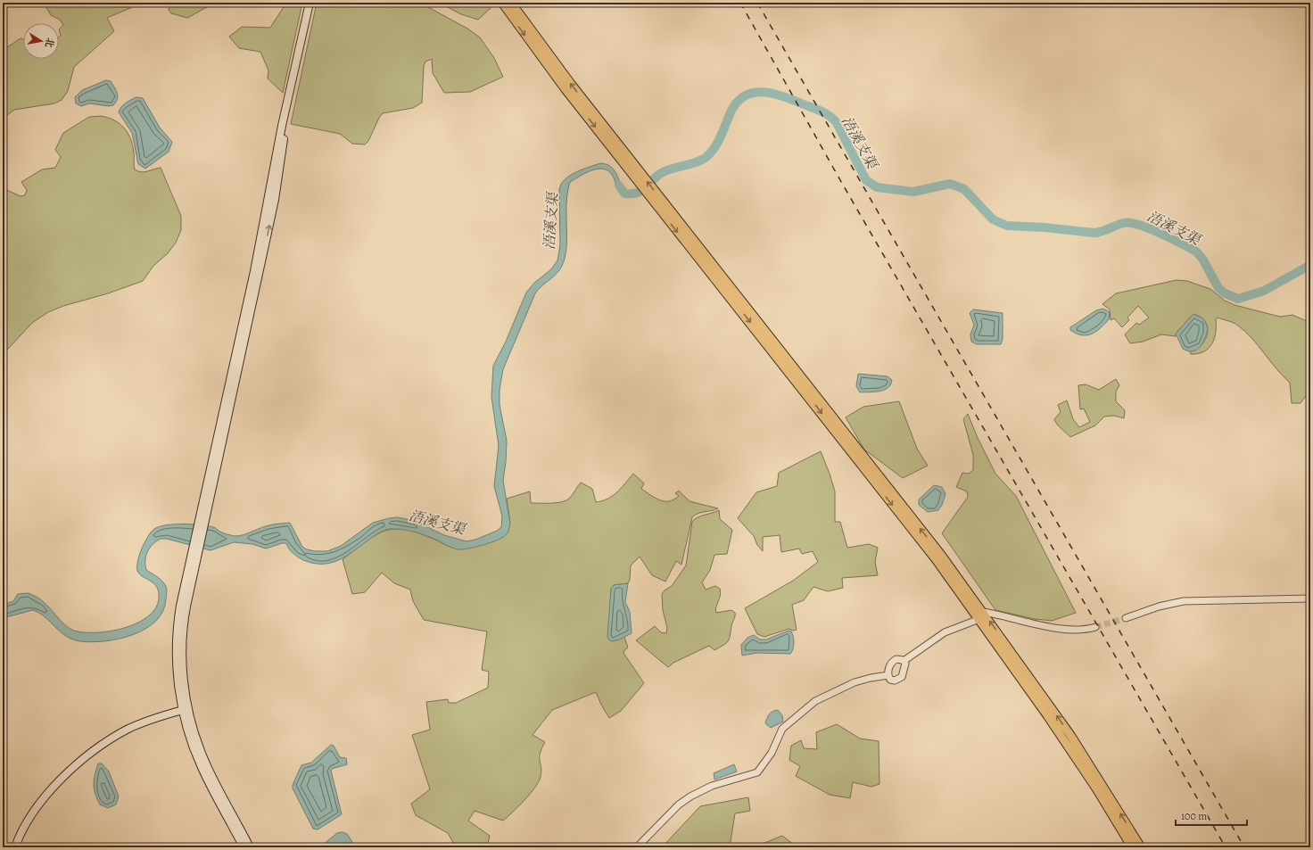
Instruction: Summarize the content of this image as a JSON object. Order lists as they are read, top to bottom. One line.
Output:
{"water":["浯溪支渠"],"scale_bar":"100 m","north":"right"}
